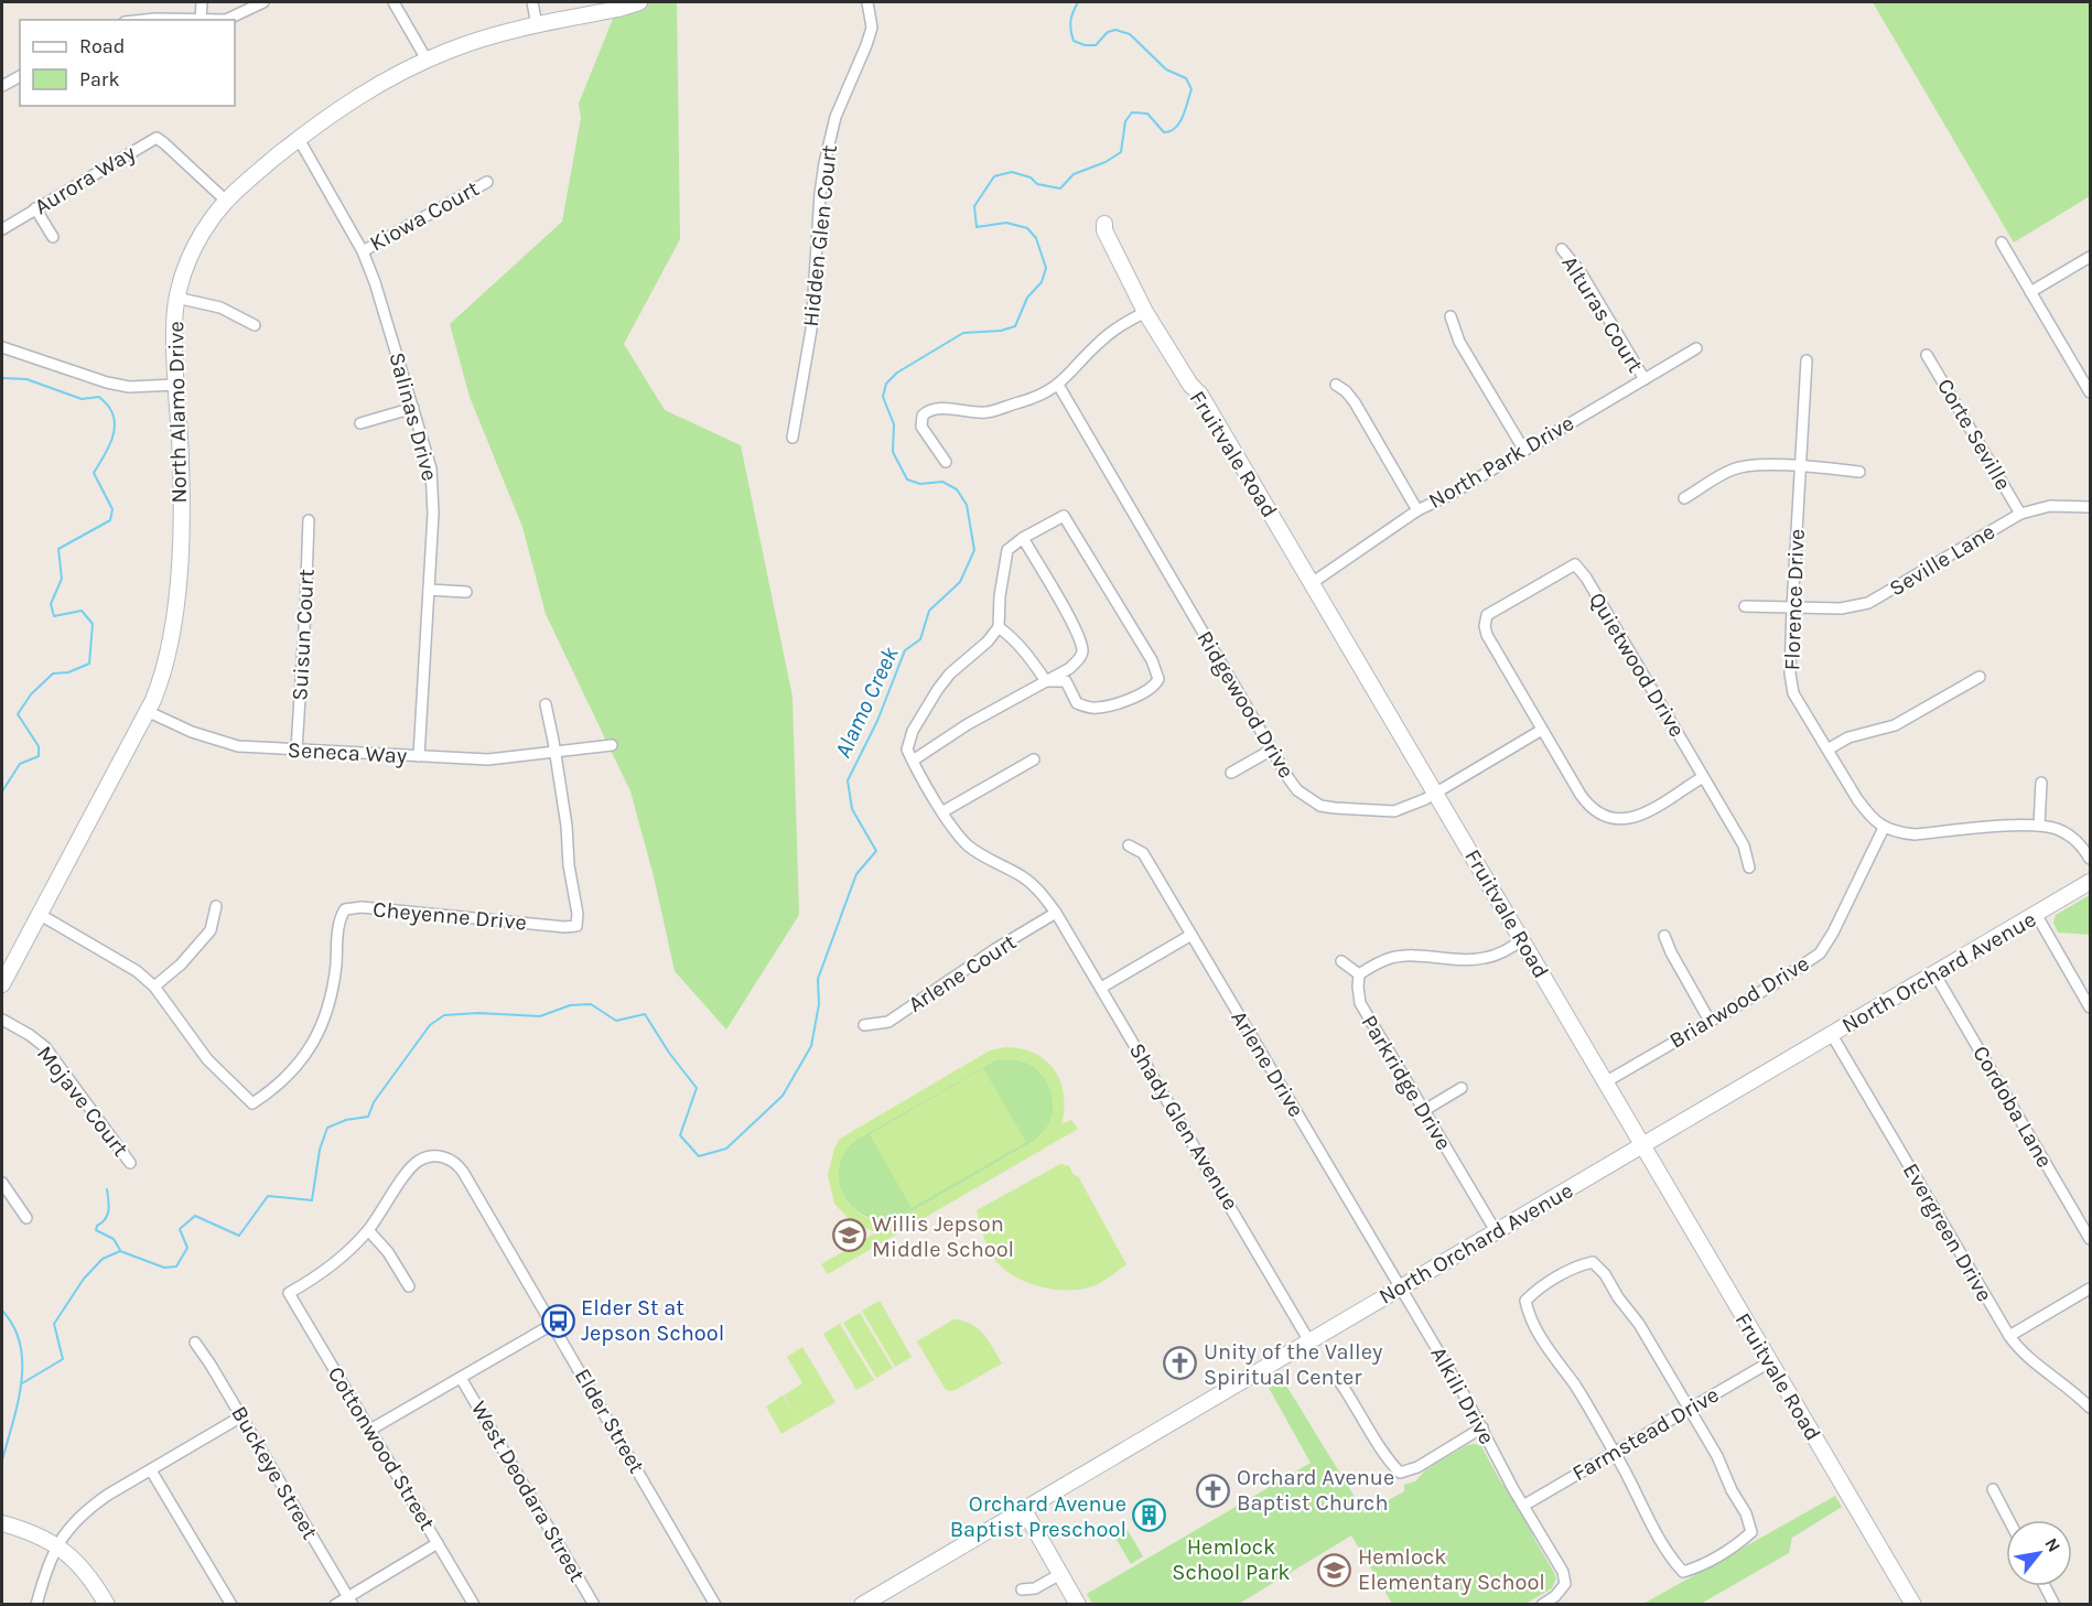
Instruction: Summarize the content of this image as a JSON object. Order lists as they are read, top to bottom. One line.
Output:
{"streets":{"street":["Aurora Way","Kiowa Court","Hidden Glen Court","Alturas Court","North Alamo Drive","Salinas Drive","Corte Seville","Fruitvale Road","North Park Drive","Seville Lane","Florence Drive","Suisun Court","Quietwood Drive","Ridgewood Drive","Seneca Way","Cheyenne Drive","North Orchard Avenue","Arlene Court","Briarwood Drive","Arlene Drive","Parkridge Drive","Mojave Court","Cordoba Lane","Shady Glen Avenue","Evergreen Drive","Alkili Drive","Elder Street","Farmstead Drive","Cottonwood Street","Buckeye Street","West Deodara Street"]},"crossings":[["Aurora Way","North Alamo Drive"],["Kiowa Court","Salinas Drive"],["Alturas Court","North Park Drive"],["North Alamo Drive","Salinas Drive"],["North Alamo Drive","Seneca Way"],["North Alamo Drive","Cheyenne Drive"],["Salinas Drive","Seneca Way"],["Corte Seville","Seville Lane"],["Fruitvale Road","North Park Drive"],["Fruitvale Road","Ridgewood Drive"],["Fruitvale Road","North Orchard Avenue"],["Fruitvale Road","Briarwood Drive"],["Fruitvale Road","Farmstead Drive"],["Seville Lane","Florence Drive"],["Florence Drive","Briarwood Drive"],["Suisun Court","Seneca Way"],["Quietwood Drive","Ridgewood Drive"],["Seneca Way","Cheyenne Drive"],["North Orchard Avenue","Arlene Drive"],["North Orchard Avenue","Parkridge Drive"],["North Orchard Avenue","Cordoba Lane"],["North Orchard Avenue","Shady Glen Avenue"],["North Orchard Avenue","Evergreen Drive"],["North Orchard Avenue","Alkili Drive"],["Arlene Court","Shady Glen Avenue"],["Arlene Drive","Alkili Drive"],["Alkili Drive","Farmstead Drive"],["Elder Street","Cottonwood Street"]],"water":["Alamo Creek"],"parks":["Hemlock School Park"],"places":{"school or university":["Willis Jepson Middle School","Hemlock Elementary School"],"bus stop":["Elder St at Jepson School"],"church":["Unity of the Valley Spiritual Center","Orchard Avenue Baptist Church"],"building":["Orchard Avenue Baptist Preschool"]},"legend":["Road","Park"],"north":"top right"}
